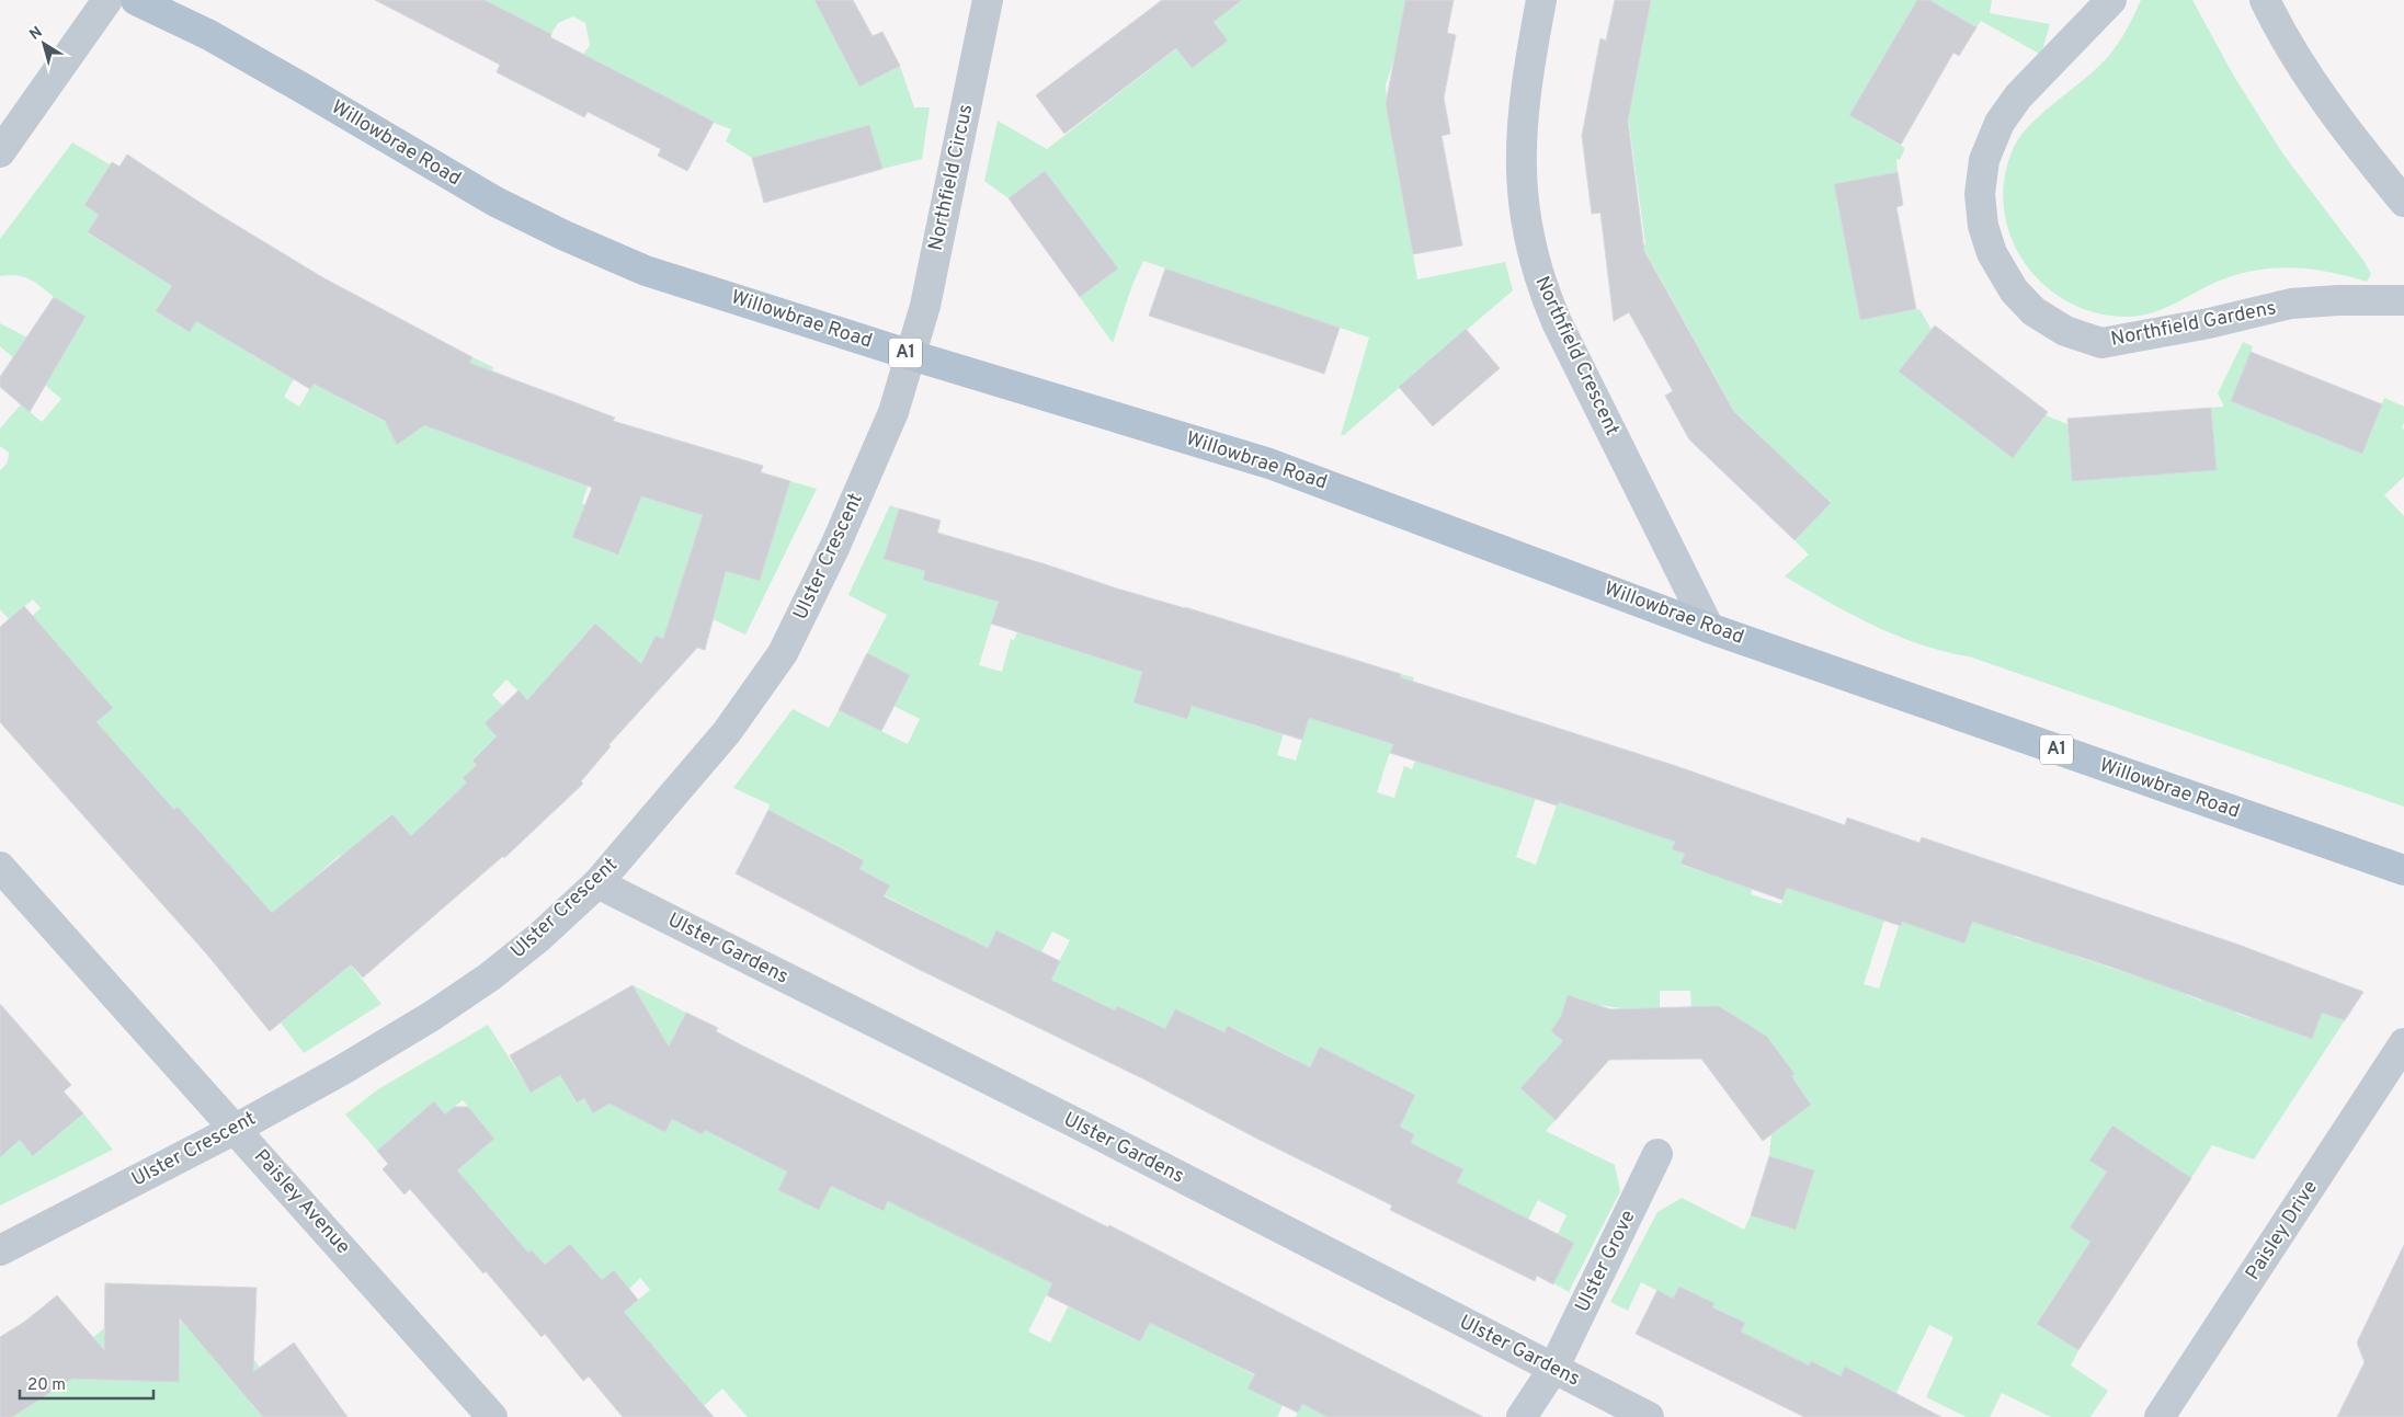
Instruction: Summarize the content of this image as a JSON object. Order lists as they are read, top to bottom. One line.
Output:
{"streets":{"main road":["Willowbrae Road","A1"],"street":["Northfield Circus","Northfield Gardens","Northfield Crescent","Ulster Crescent","Ulster Gardens","Paisley Avenue","Paisley Drive","Ulster Grove"]},"crossings":[["Willowbrae Road","Northfield Circus"],["Willowbrae Road","Northfield Crescent"],["Willowbrae Road","Ulster Crescent"],["Northfield Circus","Ulster Crescent"],["Ulster Crescent","Ulster Gardens"],["Ulster Crescent","Paisley Avenue"],["Ulster Gardens","Ulster Grove"]],"scale_bar":"20 m","north":"top left"}
